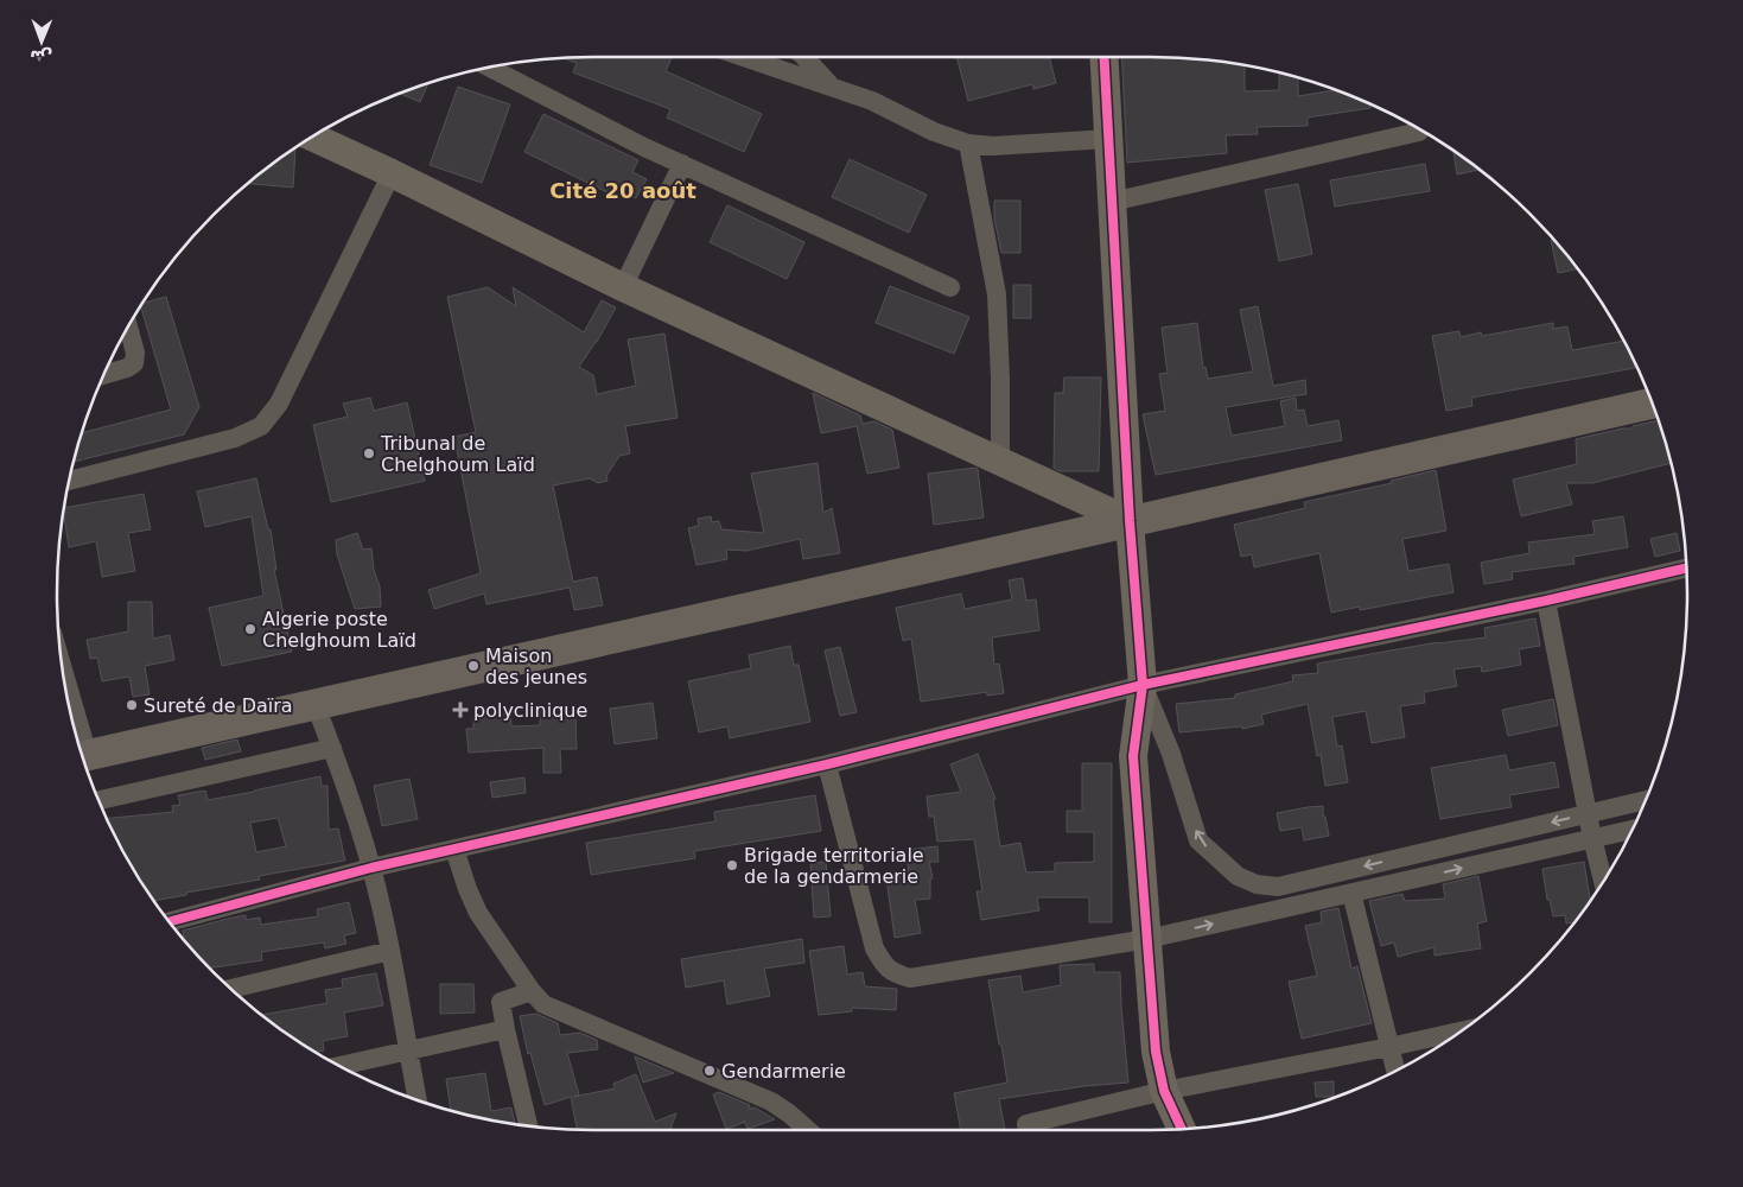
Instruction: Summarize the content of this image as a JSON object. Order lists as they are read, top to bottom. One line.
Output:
{"districts":["Cité 20 août"],"places":{"other":["Tribunal de Chelghoum Laïd","Algerie poste Chelghoum Laïd","Maison des jeunes","Sureté de Daïra","Brigade territoriale de la gendarmerie","Gendarmerie"],"health":["polyclinique"]},"north":"bottom"}
